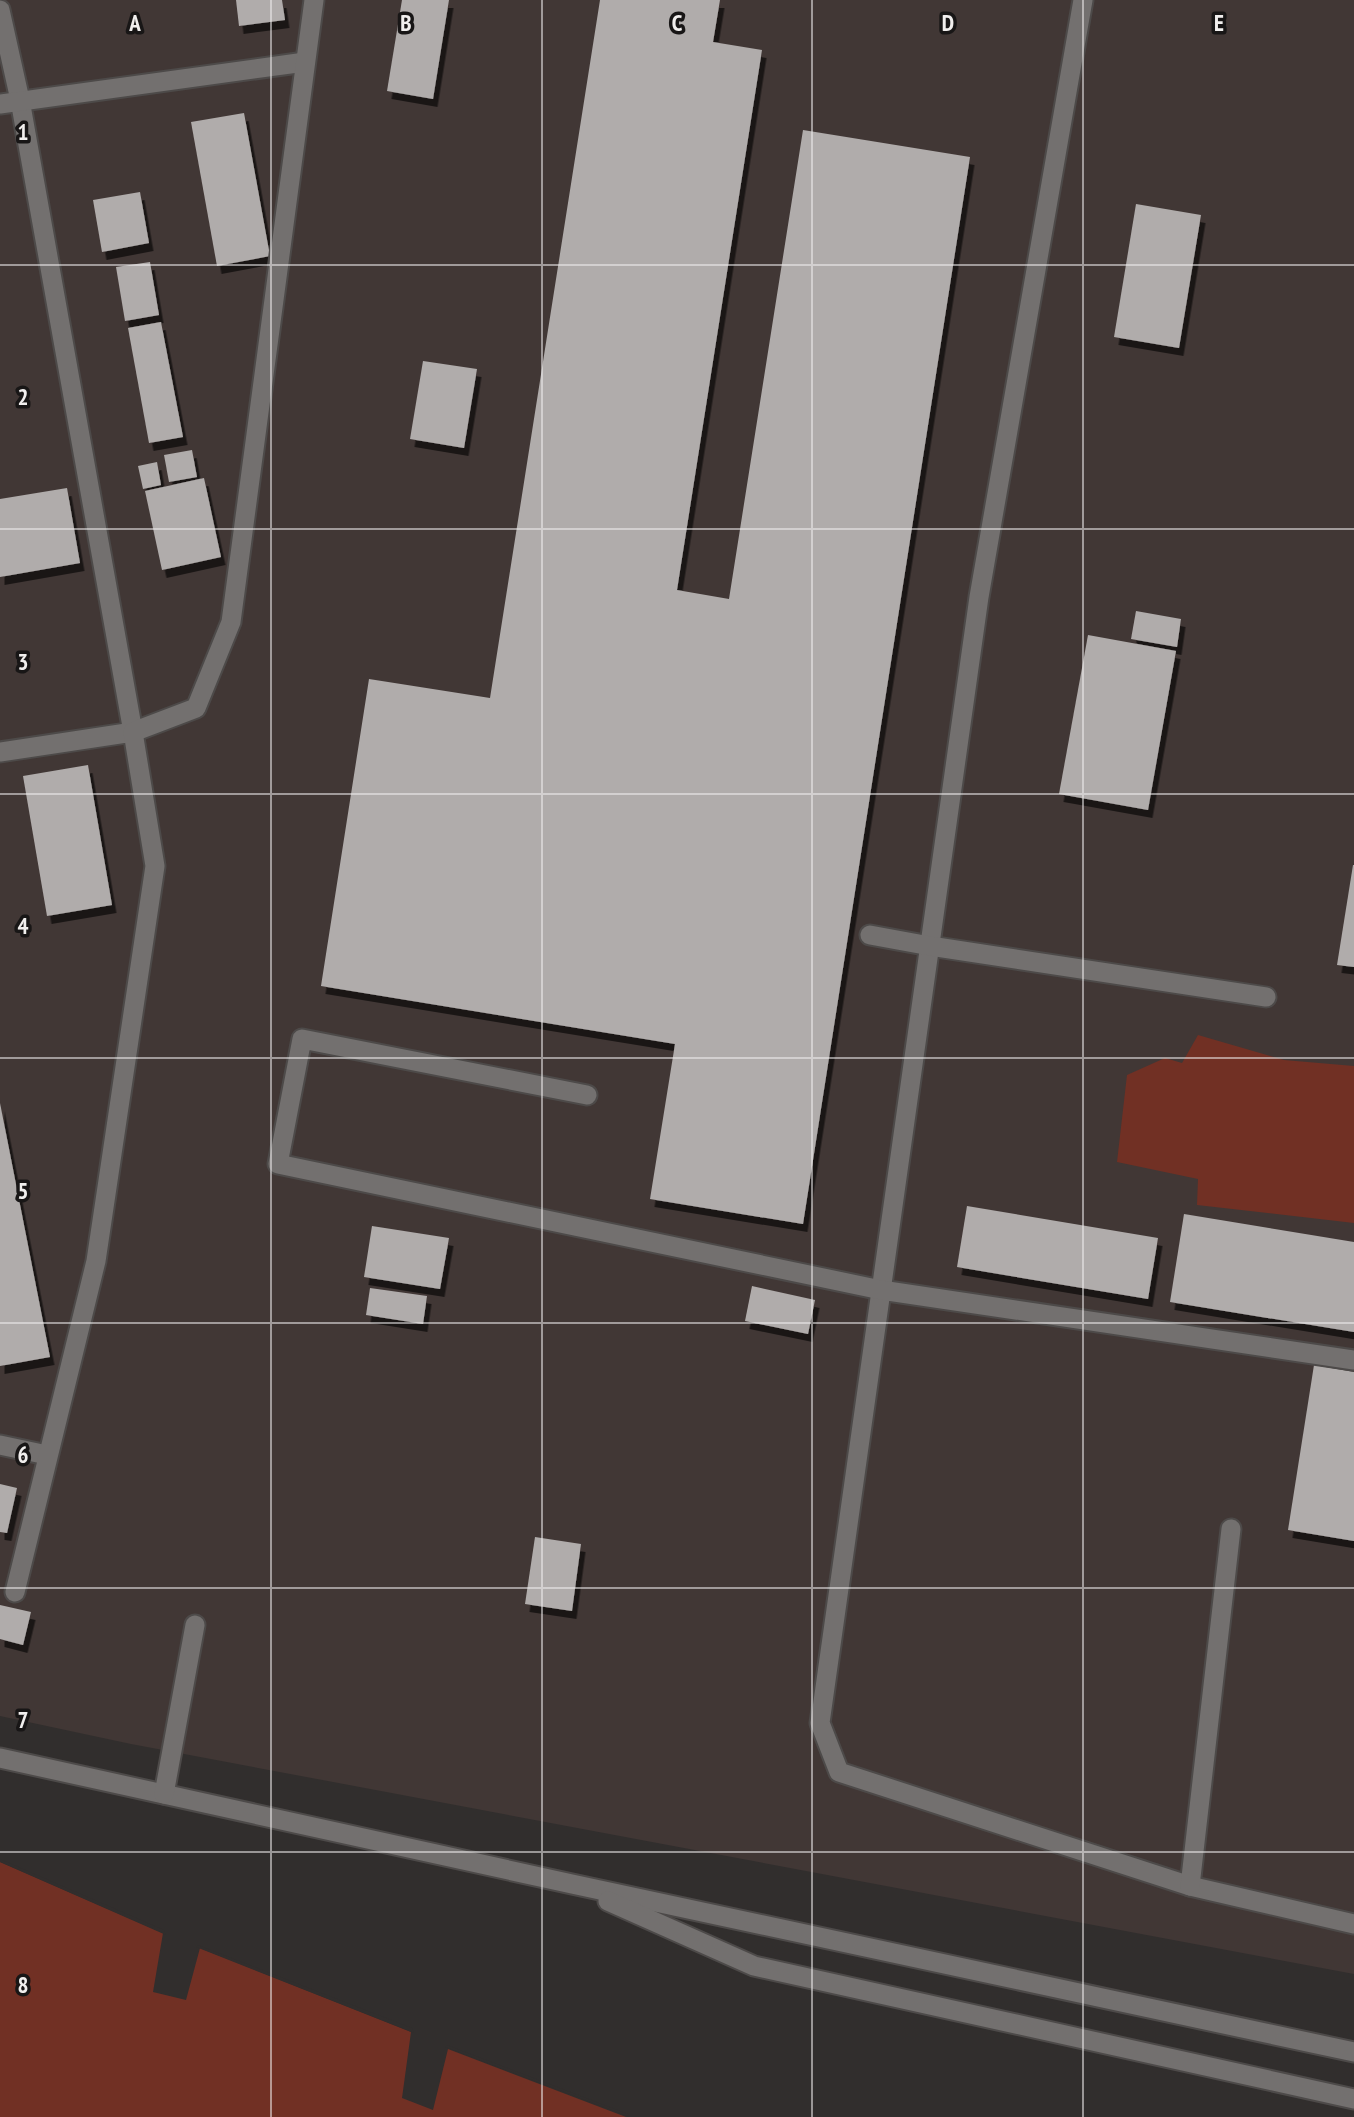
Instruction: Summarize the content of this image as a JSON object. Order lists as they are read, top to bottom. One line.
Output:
{"grid":{"columns":["A","B","C","D","E"],"rows":["1","2","3","4","5","6","7","8"]}}
